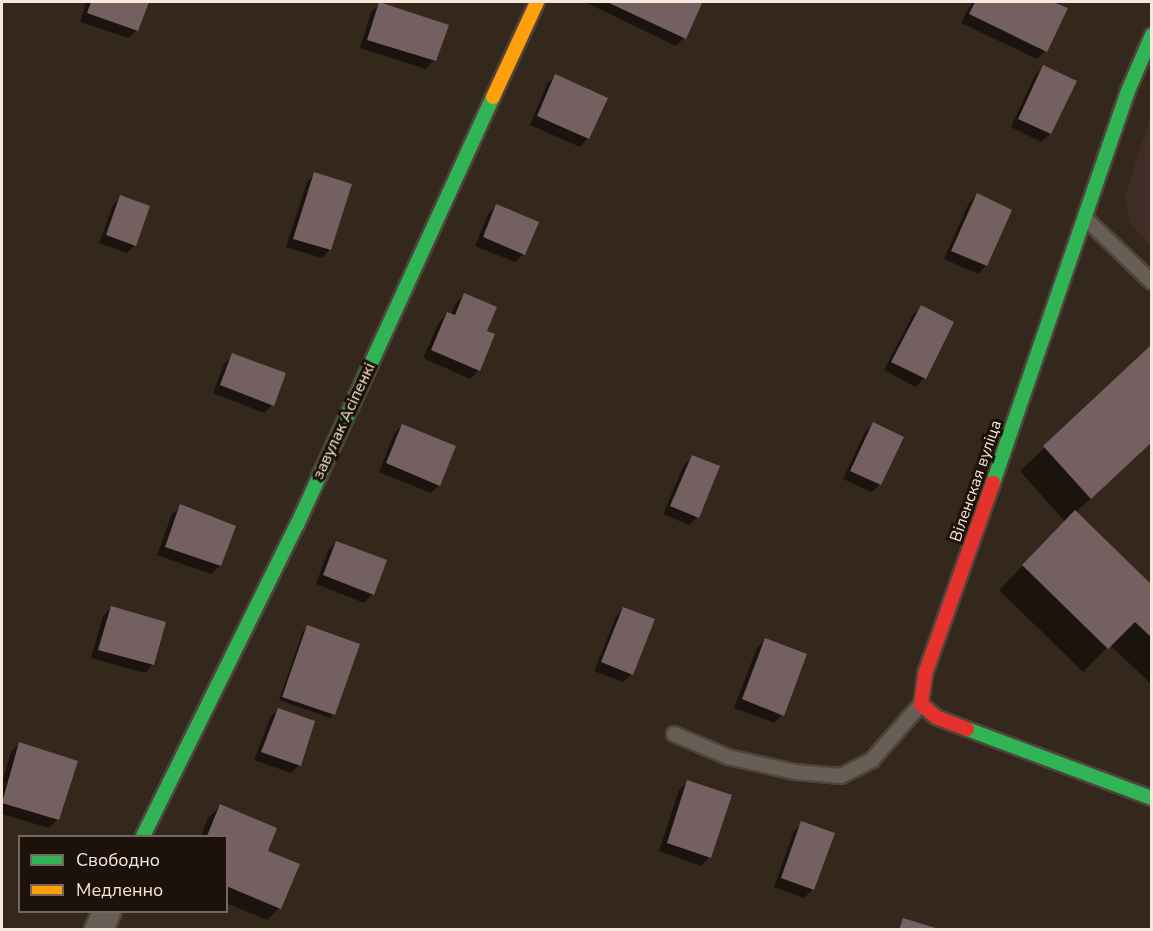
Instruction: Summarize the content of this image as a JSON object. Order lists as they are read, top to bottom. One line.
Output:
{"streets":{"street":["завулак Асіпенкі","Віленская вуліца"]},"legend":["Свободно","Медленно"]}
